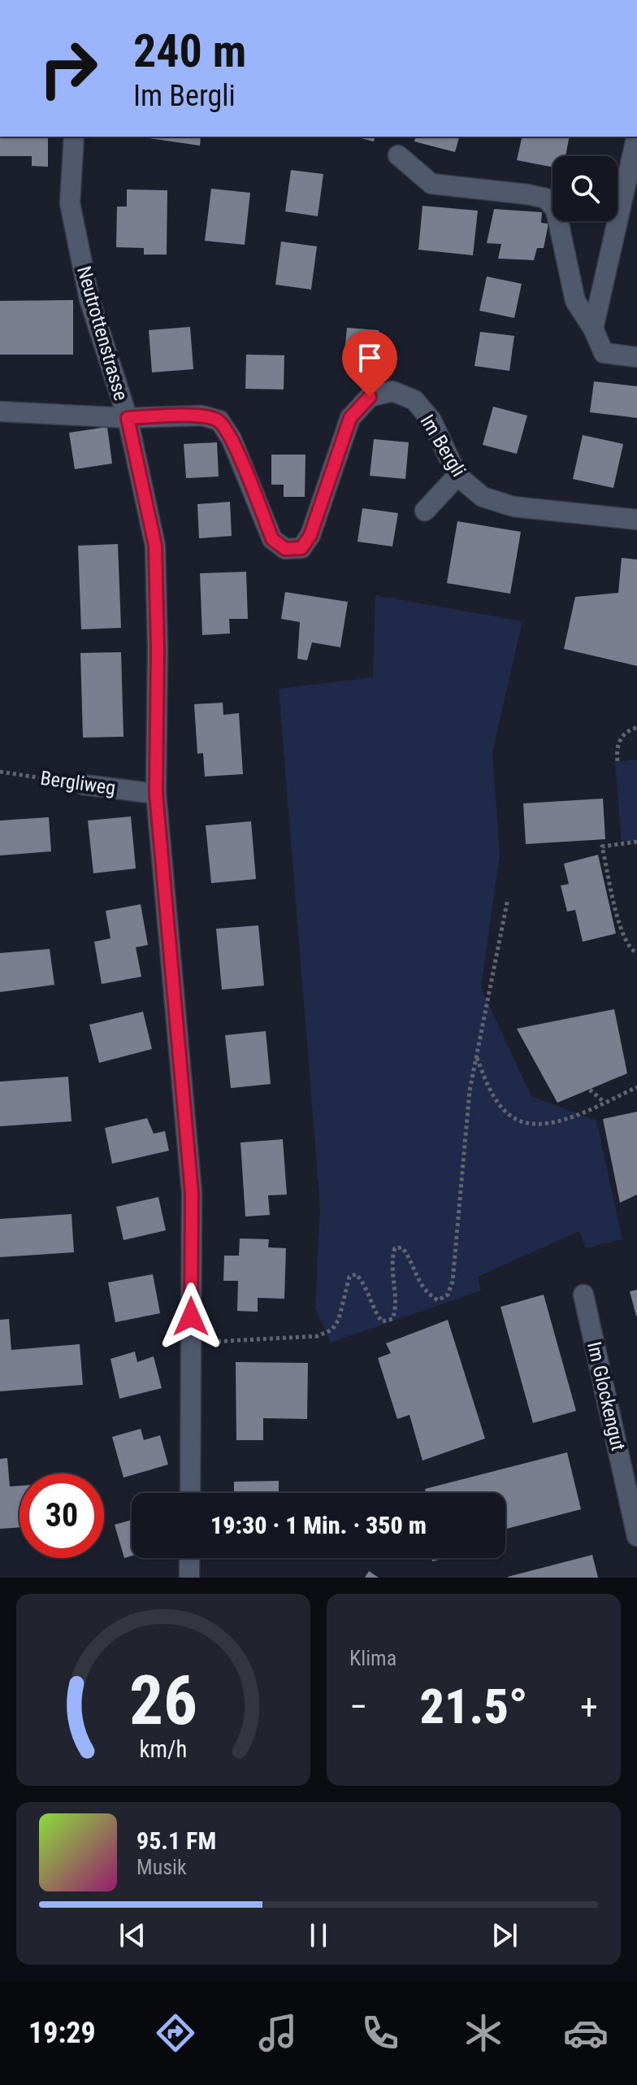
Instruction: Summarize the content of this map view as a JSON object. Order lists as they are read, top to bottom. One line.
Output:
{"streets":{"street":["Neutrottenstrasse","Im Bergli","Bergliweg","Im Glockengut"]},"crossings":[["Neutrottenstrasse","Im Bergli"],["Neutrottenstrasse","Bergliweg"]],"page":{"turn":["240 m","Im Bergli"],"limit":"30","trip":"19:30 · 1 Min. · 350 m","tile":"Klima","heat":["−","21.5°","+"],"song":["95.1 FM","Musik"],"tabs":"19:29","gauge":["26","km/h"]}}
